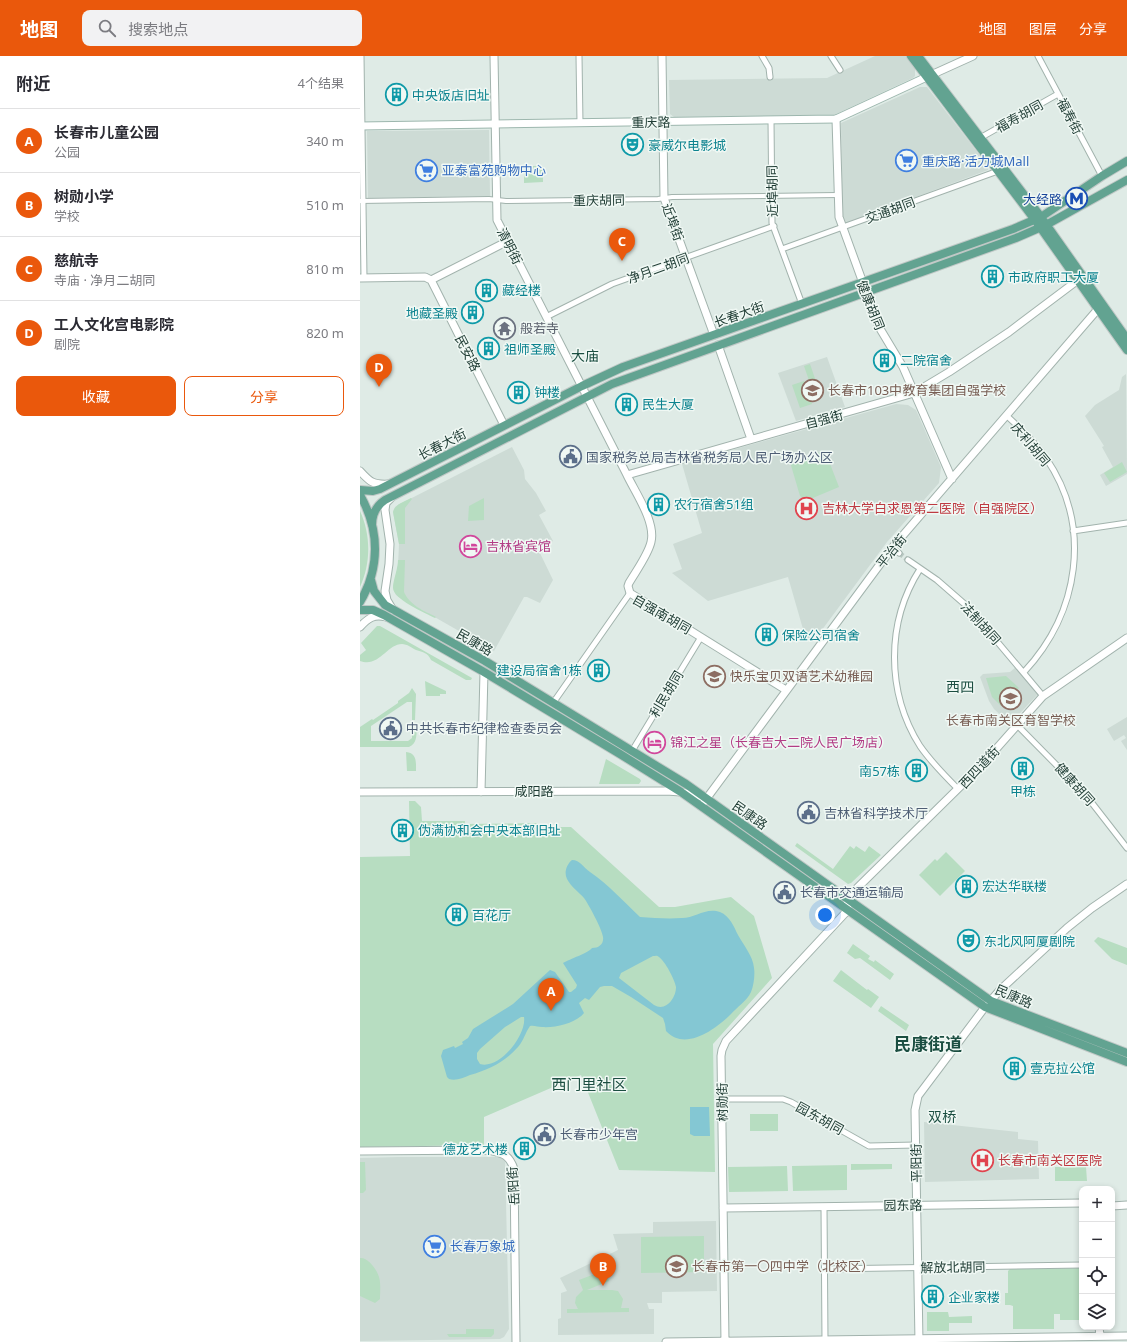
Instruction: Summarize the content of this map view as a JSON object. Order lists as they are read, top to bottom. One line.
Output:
{"streets":{"main road":["长春大街","民康路"],"street":["福寿胡同","福寿街","重庆路","近埠胡同","重庆胡同","交通胡同","近埠街","清明街","净月二胡同","健康胡同","民安路","自强街","庆利胡同","平治街","自强南胡同","法制胡同","利民胡同","西四道街","咸阳路","树勋街","园东胡同","平阳街","岳阳街","园东路","解放北胡同"]},"crossings":[["福寿胡同","福寿街"],["福寿街","长春大街"],["重庆路","近埠胡同"],["重庆路","近埠街"],["重庆路","清明街"],["重庆路","健康胡同"],["近埠胡同","重庆胡同"],["近埠胡同","交通胡同"],["近埠胡同","净月二胡同"],["近埠胡同","长春大街"],["重庆胡同","近埠街"],["重庆胡同","清明街"],["重庆胡同","健康胡同"],["交通胡同","健康胡同"],["近埠街","净月二胡同"],["近埠街","长春大街"],["清明街","净月二胡同"],["清明街","长春大街"],["健康胡同","长春大街"],["健康胡同","自强街"],["健康胡同","平治街"],["健康胡同","西四道街"],["长春大街","民安路"],["庆利胡同","平治街"],["庆利胡同","法制胡同"],["平治街","自强南胡同"],["平治街","民康路"],["平治街","咸阳路"],["自强南胡同","民康路"],["自强南胡同","利民胡同"],["法制胡同","西四道街"],["民康路","利民胡同"],["民康路","西四道街"],["民康路","咸阳路"],["民康路","树勋街"],["民康路","平阳街"],["树勋街","园东胡同"],["树勋街","园东路"],["园东胡同","平阳街"],["平阳街","园东路"],["平阳街","解放北胡同"]],"districts":["大庙","西四","民康街道","西门里社区","双桥"],"places":{"building":["中央饭店旧址","市政府职工大厦","藏经楼","地藏圣殿","祖师圣殿","二院宿舍","钟楼","民生大厦","农行宿舍51组","保险公司宿舍","建设局宿舍1栋","甲栋","南57栋","伪满协和会中央本部旧址","宏达华联楼","百花厅","壹克拉公馆","德龙艺术楼","企业家楼"],"theatre":["豪威尔电影城","东北风阿厦剧院"],"supermarket":["重庆路·活力城Mall","亚泰富苑购物中心","长春万象城"],"metro station":["大经路"],"temple":["般若寺"],"school or university":["长春市103中教育集团自强学校","快乐宝贝双语艺术幼稚园","长春市南关区育智学校","长春市第一〇四中学（北校区）"],"public building":["国家税务总局吉林省税务局人民广场办公区","中共长春市纪律检查委员会","吉林省科学技术厅","长春市交通运输局","长春市少年宫"],"hospital":["吉林大学白求恩第二医院（自强院区）","长春市南关区医院"],"hotel":["吉林省宾馆","锦江之星（长春吉大二院人民广场店）"]},"page":{"header":"地图","search":"搜索地点","nav":["地图","图层","分享"],"heading":["附近","4个结果"],"list":[{"mark":"A","name":"长春市儿童公园","note":"公园","value":"340 m"},{"mark":"B","name":"树勋小学","note":"学校","value":"510 m"},{"mark":"C","name":"慈航寺","note":"寺庙 · 净月二胡同","value":"810 m"},{"mark":"D","name":"工人文化宫电影院","note":"剧院","value":"820 m"}],"pins":["C","D","A","B"],"buttons":["收藏","分享"],"map_buttons":["+","−"]}}
